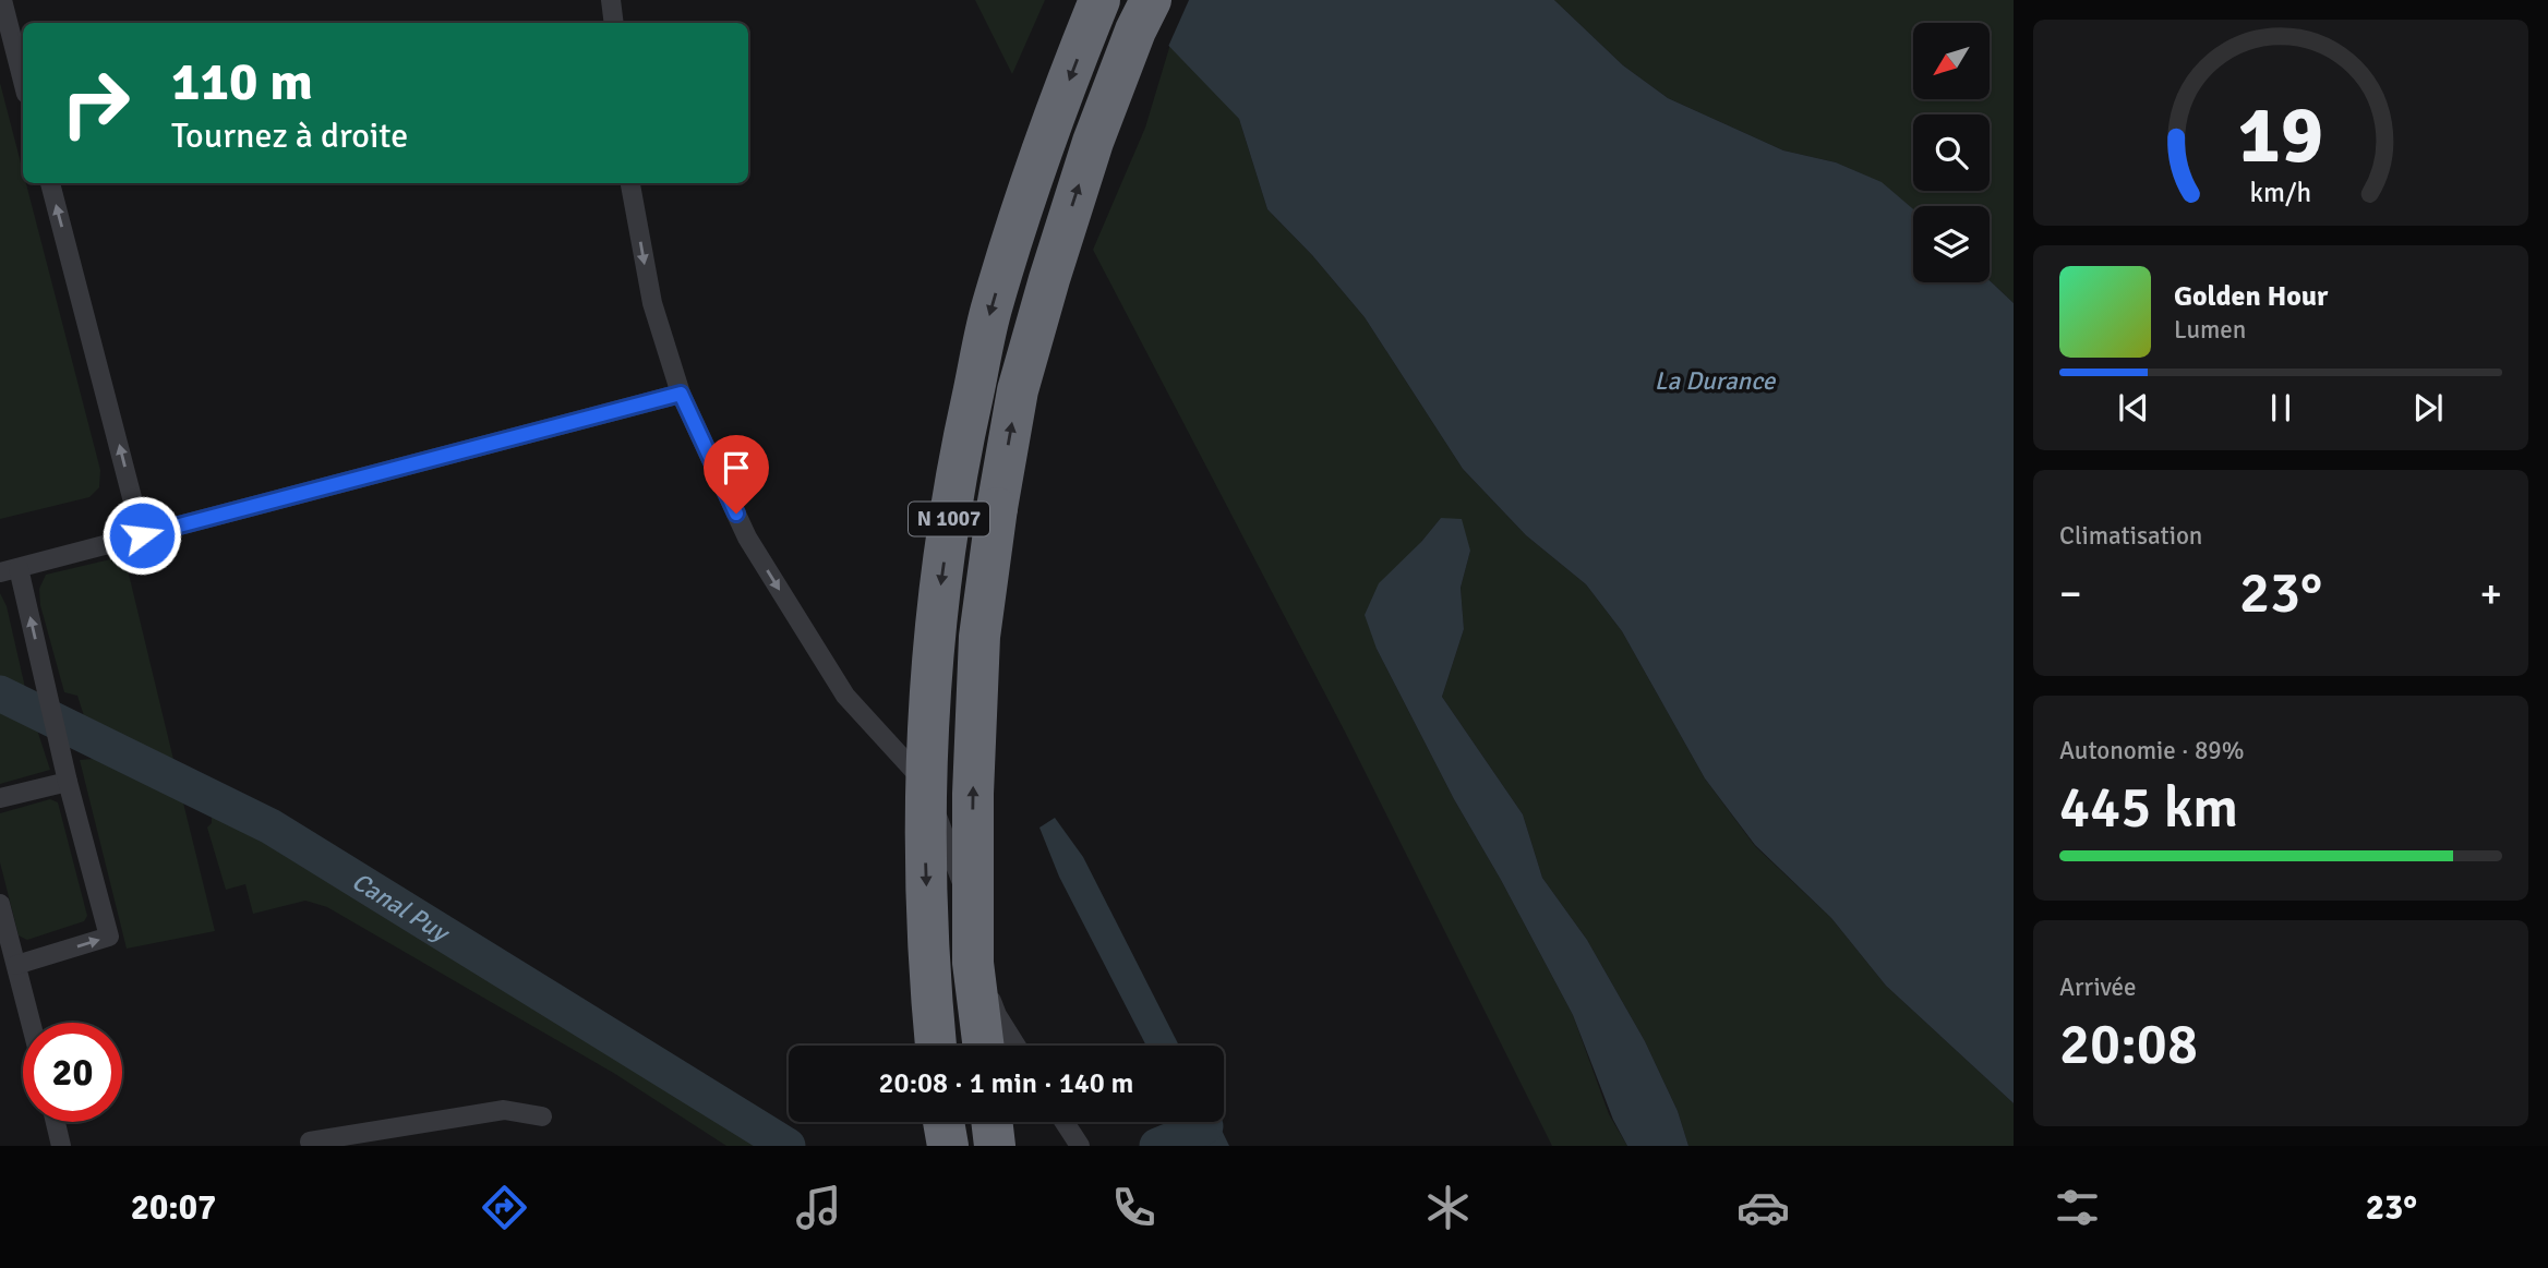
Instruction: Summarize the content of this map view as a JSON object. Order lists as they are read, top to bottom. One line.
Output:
{"streets":{"highway":["N 1007"]},"water":["La Durance","Canal Puy"],"north":"bottom left","page":{"turn":["110 m","Tournez à droite"],"song":["Golden Hour","Lumen"],"tile":["Climatisation",["Autonomie · 89%","445 km"],["Arrivée","20:08"]],"heat":["−","23°","+"],"limit":"20","trip":"20:08 · 1 min · 140 m","tabs":["20:07","23°"],"gauge":["19","km/h"]}}
